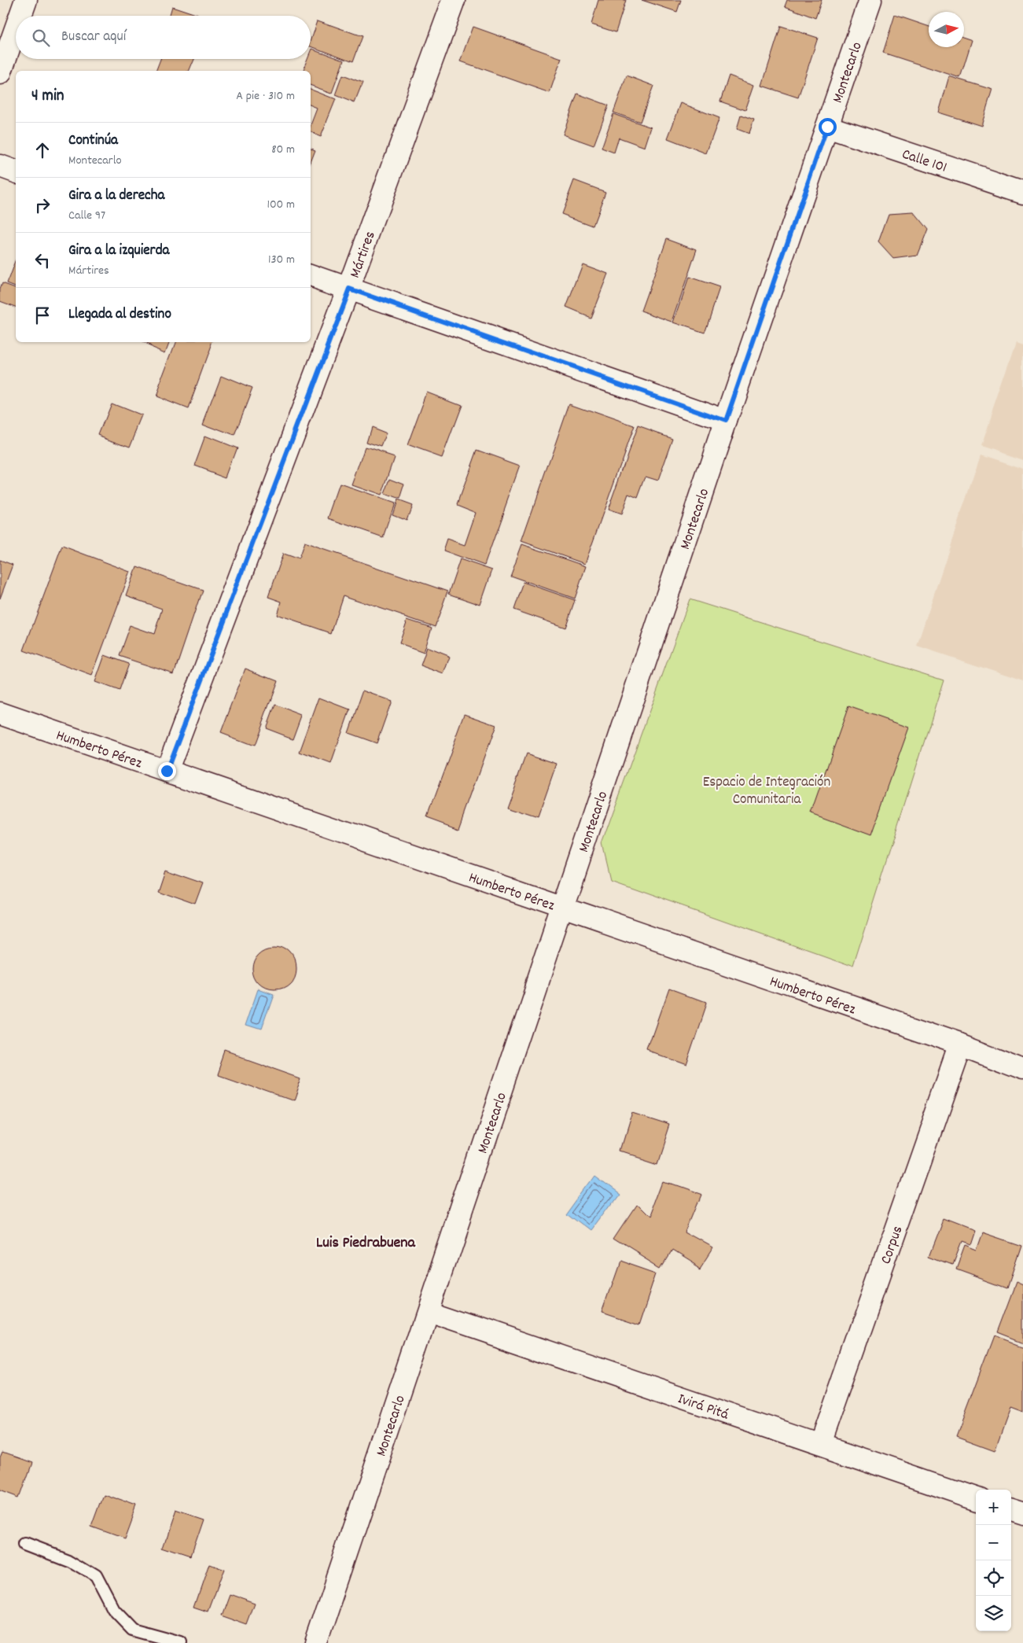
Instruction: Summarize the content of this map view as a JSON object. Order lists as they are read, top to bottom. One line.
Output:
{"streets":{"street":["Montecarlo","Calle 101","Mártires","Humberto Pérez","Corpus","Ivirá Pitá"]},"crossings":[["Montecarlo","Calle 101"],["Montecarlo","Humberto Pérez"],["Montecarlo","Ivirá Pitá"],["Mártires","Humberto Pérez"],["Humberto Pérez","Corpus"],["Corpus","Ivirá Pitá"]],"districts":["Luis Piedrabuena"],"parks":["Espacio de Integración Comunitaria"],"north":"right","page":{"search":"Buscar aquí","heading":["4 min","A pie · 310 m"],"list":[["Continúa","Montecarlo","80 m"],["Gira a la derecha","Calle 97","100 m"],["Gira a la izquierda","Mártires","130 m"],"Llegada al destino"],"map_buttons":["+","−"]}}
